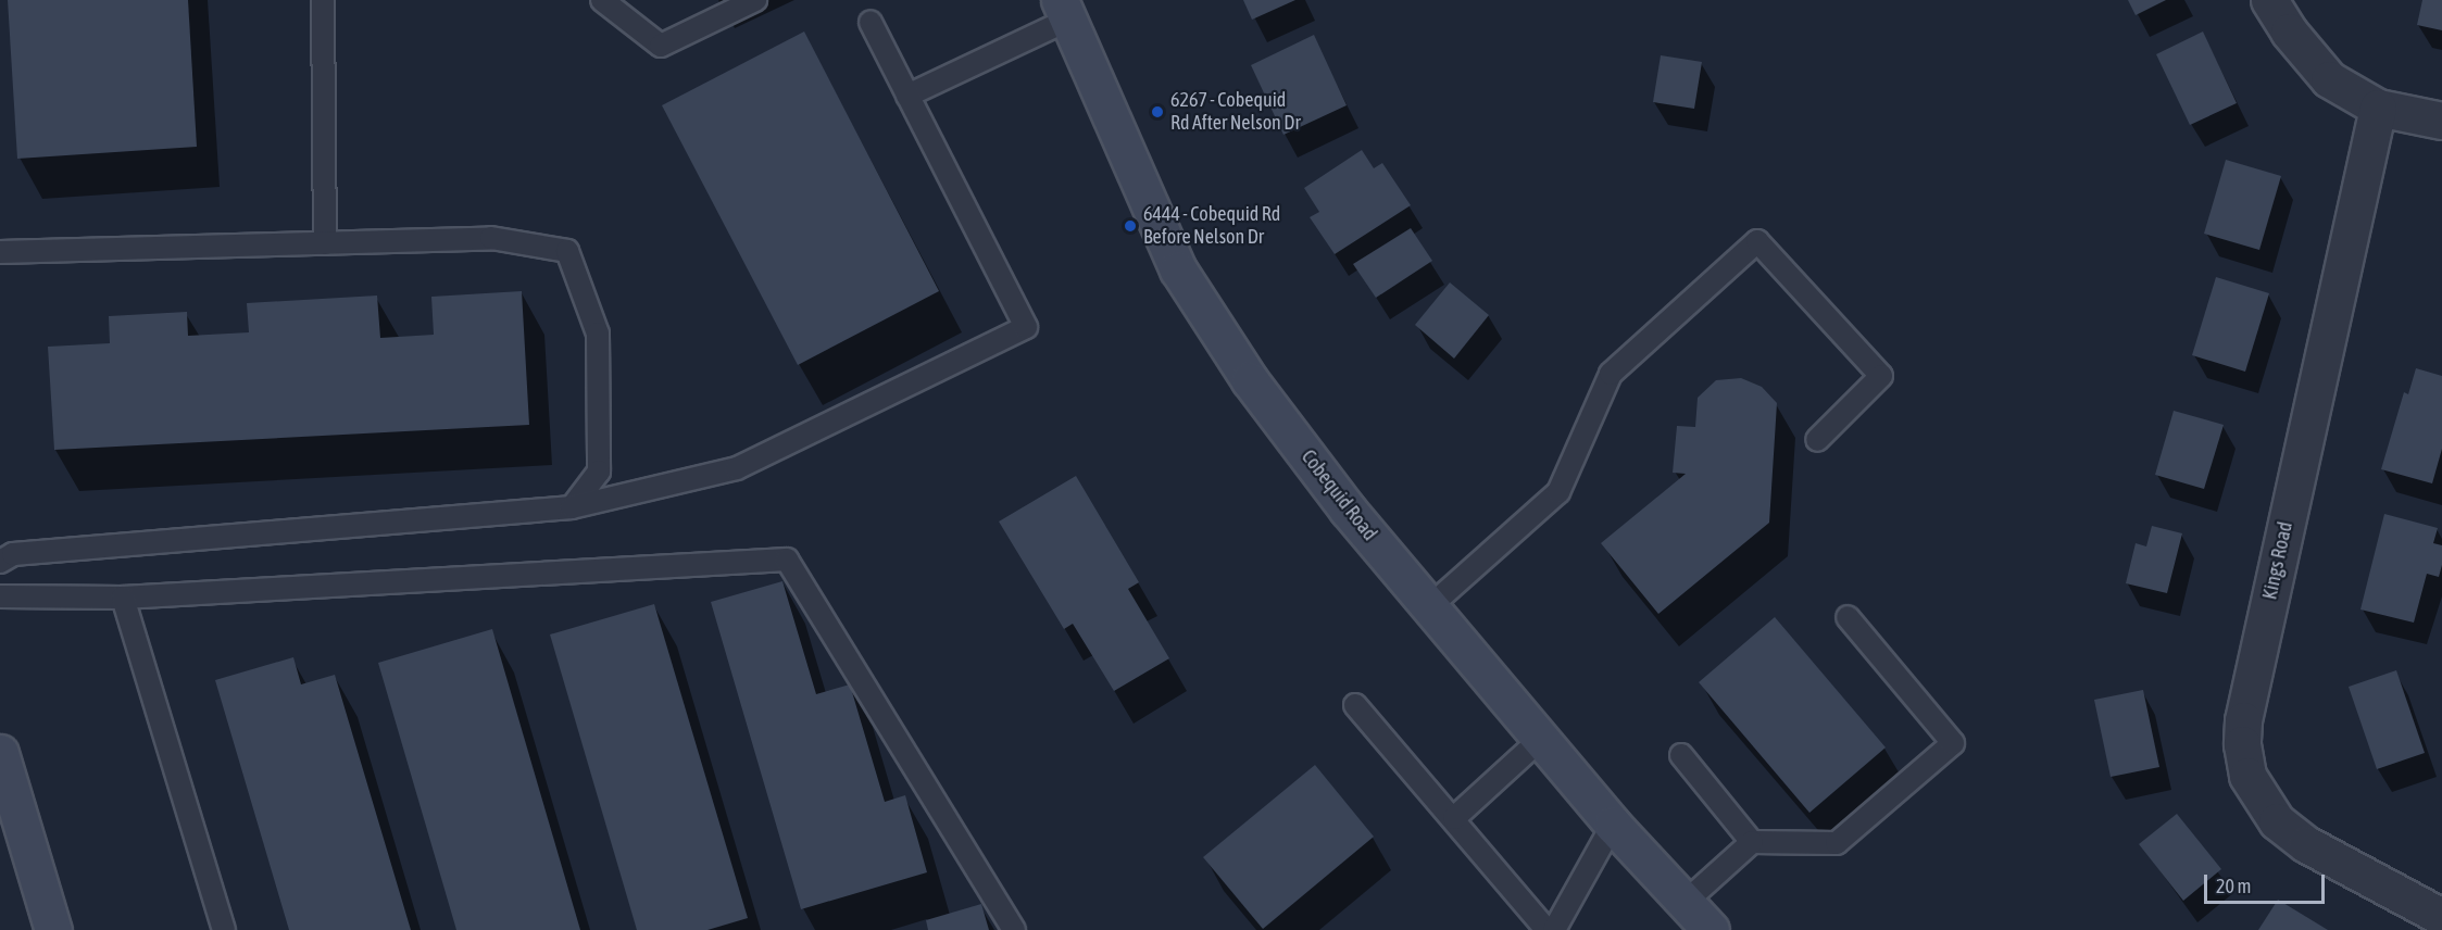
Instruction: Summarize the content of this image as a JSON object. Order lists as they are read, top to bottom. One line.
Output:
{"streets":{"main road":["Cobequid Road"],"street":["Kings Road"]},"places":["6267 - Cobequid Rd After Nelson Dr","6444 - Cobequid Rd Before Nelson Dr"],"scale_bar":"20 m"}
